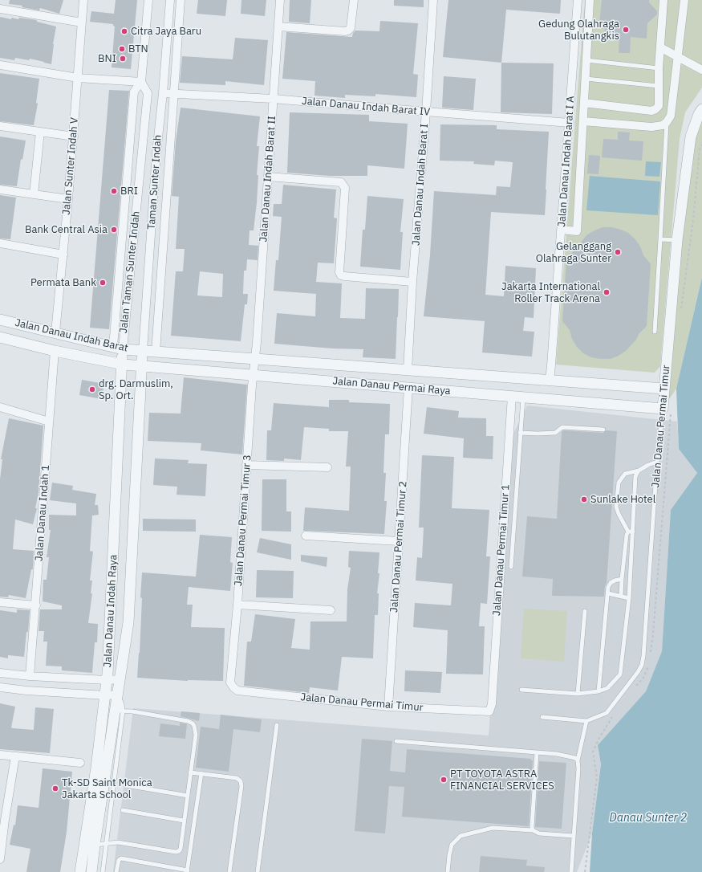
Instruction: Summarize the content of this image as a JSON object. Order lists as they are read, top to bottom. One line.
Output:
{"streets":{"street":["Jalan Danau Indah Barat IV","Jalan Danau Indah Barat I A","Jalan Sunter Indah V","Jalan Danau Indah Barat II","Taman Sunter Indah","Jalan Danau Indah Barat I","Jalan Taman Sunter Indah","Jalan Danau Indah Barat","Jalan Danau Permai Raya","Jalan Danau Permai Timur","Jalan Danau Indah 1","Jalan Danau Permai Timur 3","Jalan Danau Permai Timur 2","Jalan Danau Permai Timur 1","Jalan Danau Indah Raya"]},"crossings":[["Jalan Danau Indah Barat IV","Jalan Danau Indah Barat I A"],["Jalan Danau Indah Barat IV","Jalan Danau Indah Barat II"],["Jalan Danau Indah Barat IV","Taman Sunter Indah"],["Jalan Danau Indah Barat IV","Jalan Danau Indah Barat I"],["Jalan Danau Indah Barat I A","Jalan Danau Permai Raya"],["Jalan Sunter Indah V","Jalan Danau Indah Barat"],["Jalan Danau Indah Barat II","Jalan Danau Permai Raya"],["Jalan Danau Indah Barat II","Jalan Danau Permai Timur 3"],["Taman Sunter Indah","Jalan Danau Indah Barat"],["Taman Sunter Indah","Jalan Danau Permai Raya"],["Taman Sunter Indah","Jalan Danau Indah Raya"],["Jalan Danau Indah Barat I","Jalan Danau Permai Raya"],["Jalan Taman Sunter Indah","Jalan Danau Indah Barat"],["Jalan Taman Sunter Indah","Jalan Danau Indah Raya"],["Jalan Danau Indah Barat","Jalan Danau Permai Raya"],["Jalan Danau Indah Barat","Jalan Danau Indah 1"],["Jalan Danau Indah Barat","Jalan Danau Indah Raya"],["Jalan Danau Permai Raya","Jalan Danau Permai Timur"],["Jalan Danau Permai Raya","Jalan Danau Permai Timur 3"],["Jalan Danau Permai Raya","Jalan Danau Permai Timur 2"],["Jalan Danau Permai Raya","Jalan Danau Permai Timur 1"],["Jalan Danau Permai Raya","Jalan Danau Indah Raya"],["Jalan Danau Permai Timur","Jalan Danau Permai Timur 3"],["Jalan Danau Permai Timur","Jalan Danau Permai Timur 2"],["Jalan Danau Permai Timur","Jalan Danau Permai Timur 1"]],"water":["Danau Sunter 2"],"places":["Gedung Olahraga Bulutangkis","Citra Jaya Baru","BTN","BNI","BRI","Bank Central Asia","Gelanggang Olahraga Sunter","Permata Bank","Jakarta International Roller Track Arena","drg. Darmuslim, Sp. Ort.","Sunlake Hotel","PT TOYOTA ASTRA FINANCIAL SERVICES","Tk-SD Saint Monica Jakarta School"]}
